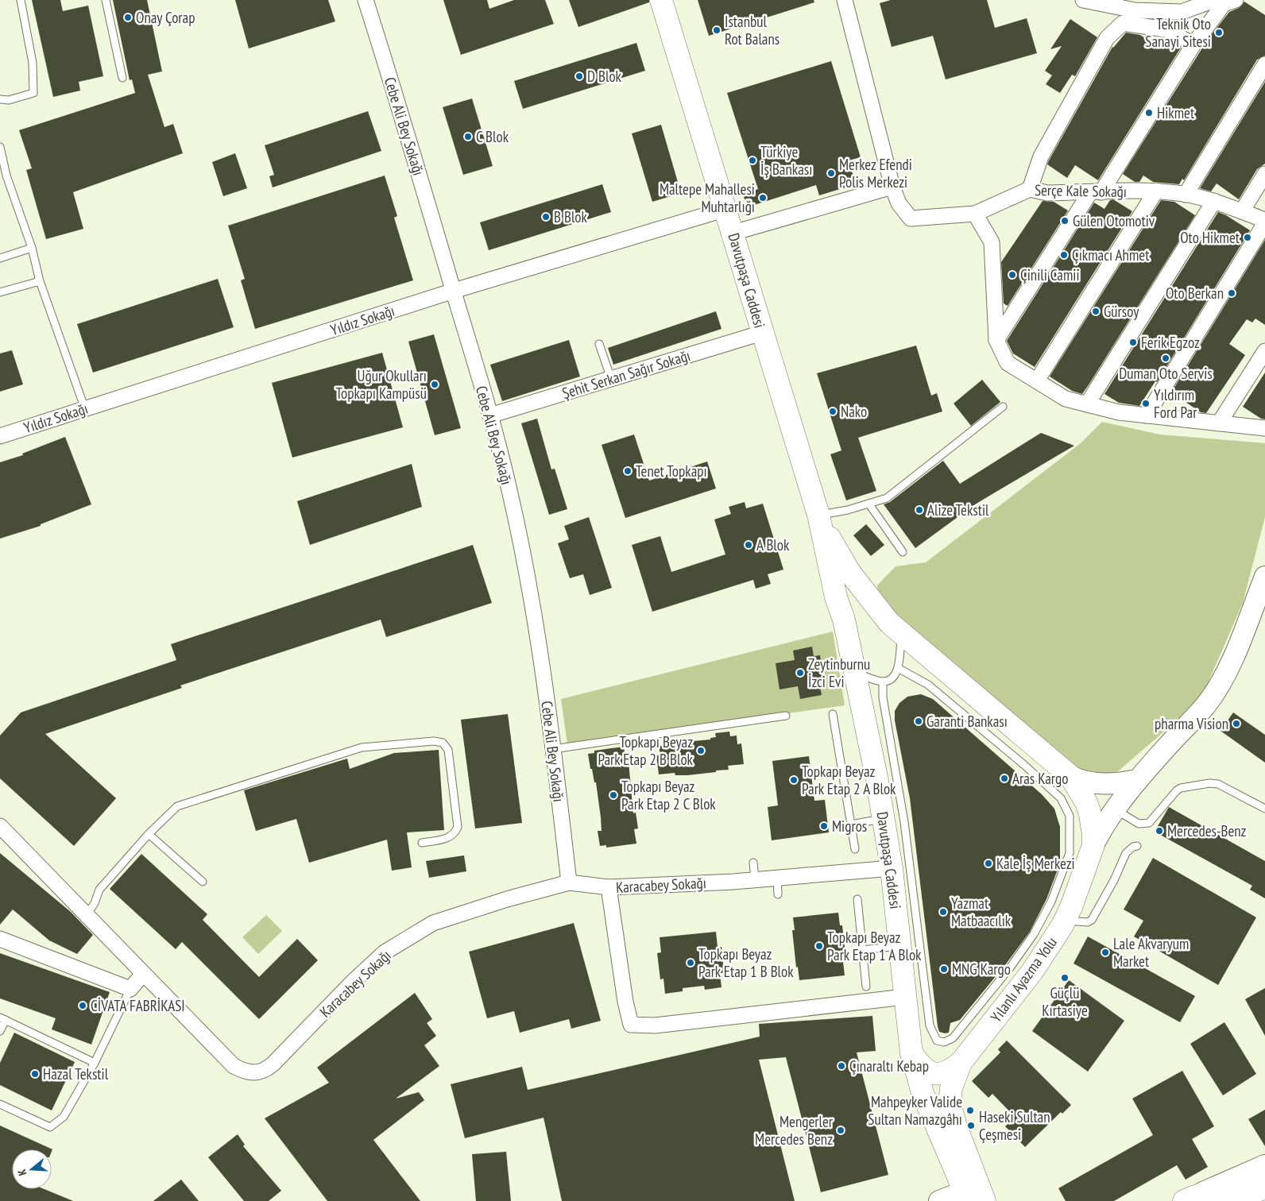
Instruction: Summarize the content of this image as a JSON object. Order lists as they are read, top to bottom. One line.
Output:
{"streets":{"main road":["Davutpaşa Caddesi","Yılanlı Ayazma Yolu"],"street":["Cebe Ali Bey Sokağı","Serçe Kale Sokağı","Yıldız Sokağı","Şehit Serkan Sağır Sokağı","Karacabey Sokağı"]},"crossings":[["Cebe Ali Bey Sokağı","Yıldız Sokağı"],["Cebe Ali Bey Sokağı","Şehit Serkan Sağır Sokağı"],["Cebe Ali Bey Sokağı","Karacabey Sokağı"],["Davutpaşa Caddesi","Yıldız Sokağı"],["Davutpaşa Caddesi","Şehit Serkan Sağır Sokağı"],["Davutpaşa Caddesi","Karacabey Sokağı"],["Davutpaşa Caddesi","Yılanlı Ayazma Yolu"]],"places":["Onay Çorap","Istanbul Rot Balans","Teknik Oto Sanayi Sitesi","D Blok","Hikmet","C Blok","Türkiye İş Bankası","Merkez Efendi Polis Merkezi","Maltepe Mahallesi Muhtarlığı","B Blok","Gülen Otomotiv","Oto Hikmet","Çıkmacı Ahmet","Çinili Camii","Oto Berkan","Gürsoy","Ferik Egzoz","Duman Oto Servis","Uğur Okulları Topkapı Kampüsü","Yıldırım Ford Par","Nako","Tenet Topkapı","Alize Tekstil","A Blok","Zeytinburnu İzci Evi","Garanti Bankası","pharma Vision","Topkapı Beyaz Park Etap 2 B Blok","Aras Kargo","Topkapı Beyaz Park Etap 2 A Blok","Topkapı Beyaz Park Etap 2 C Blok","Migros","Mercedes-Benz","Kale İş Merkezi","Yazmat Matbaacılık","Topkapı Beyaz Park Etap 1 A Blok","Lale Akvaryum Market","Topkapı Beyaz Park Etap 1 B Blok","MNG Kargo","Güçlü Kırtasiye","CİVATA FABRİKASI","Çınaraltı Kebap","Hazal Tekstil","Mahpeyker Valide Sultan Namazgâhı","Haseki Sultan Çeşmesi","Mengerler Mercedes Benz"],"north":"left"}
